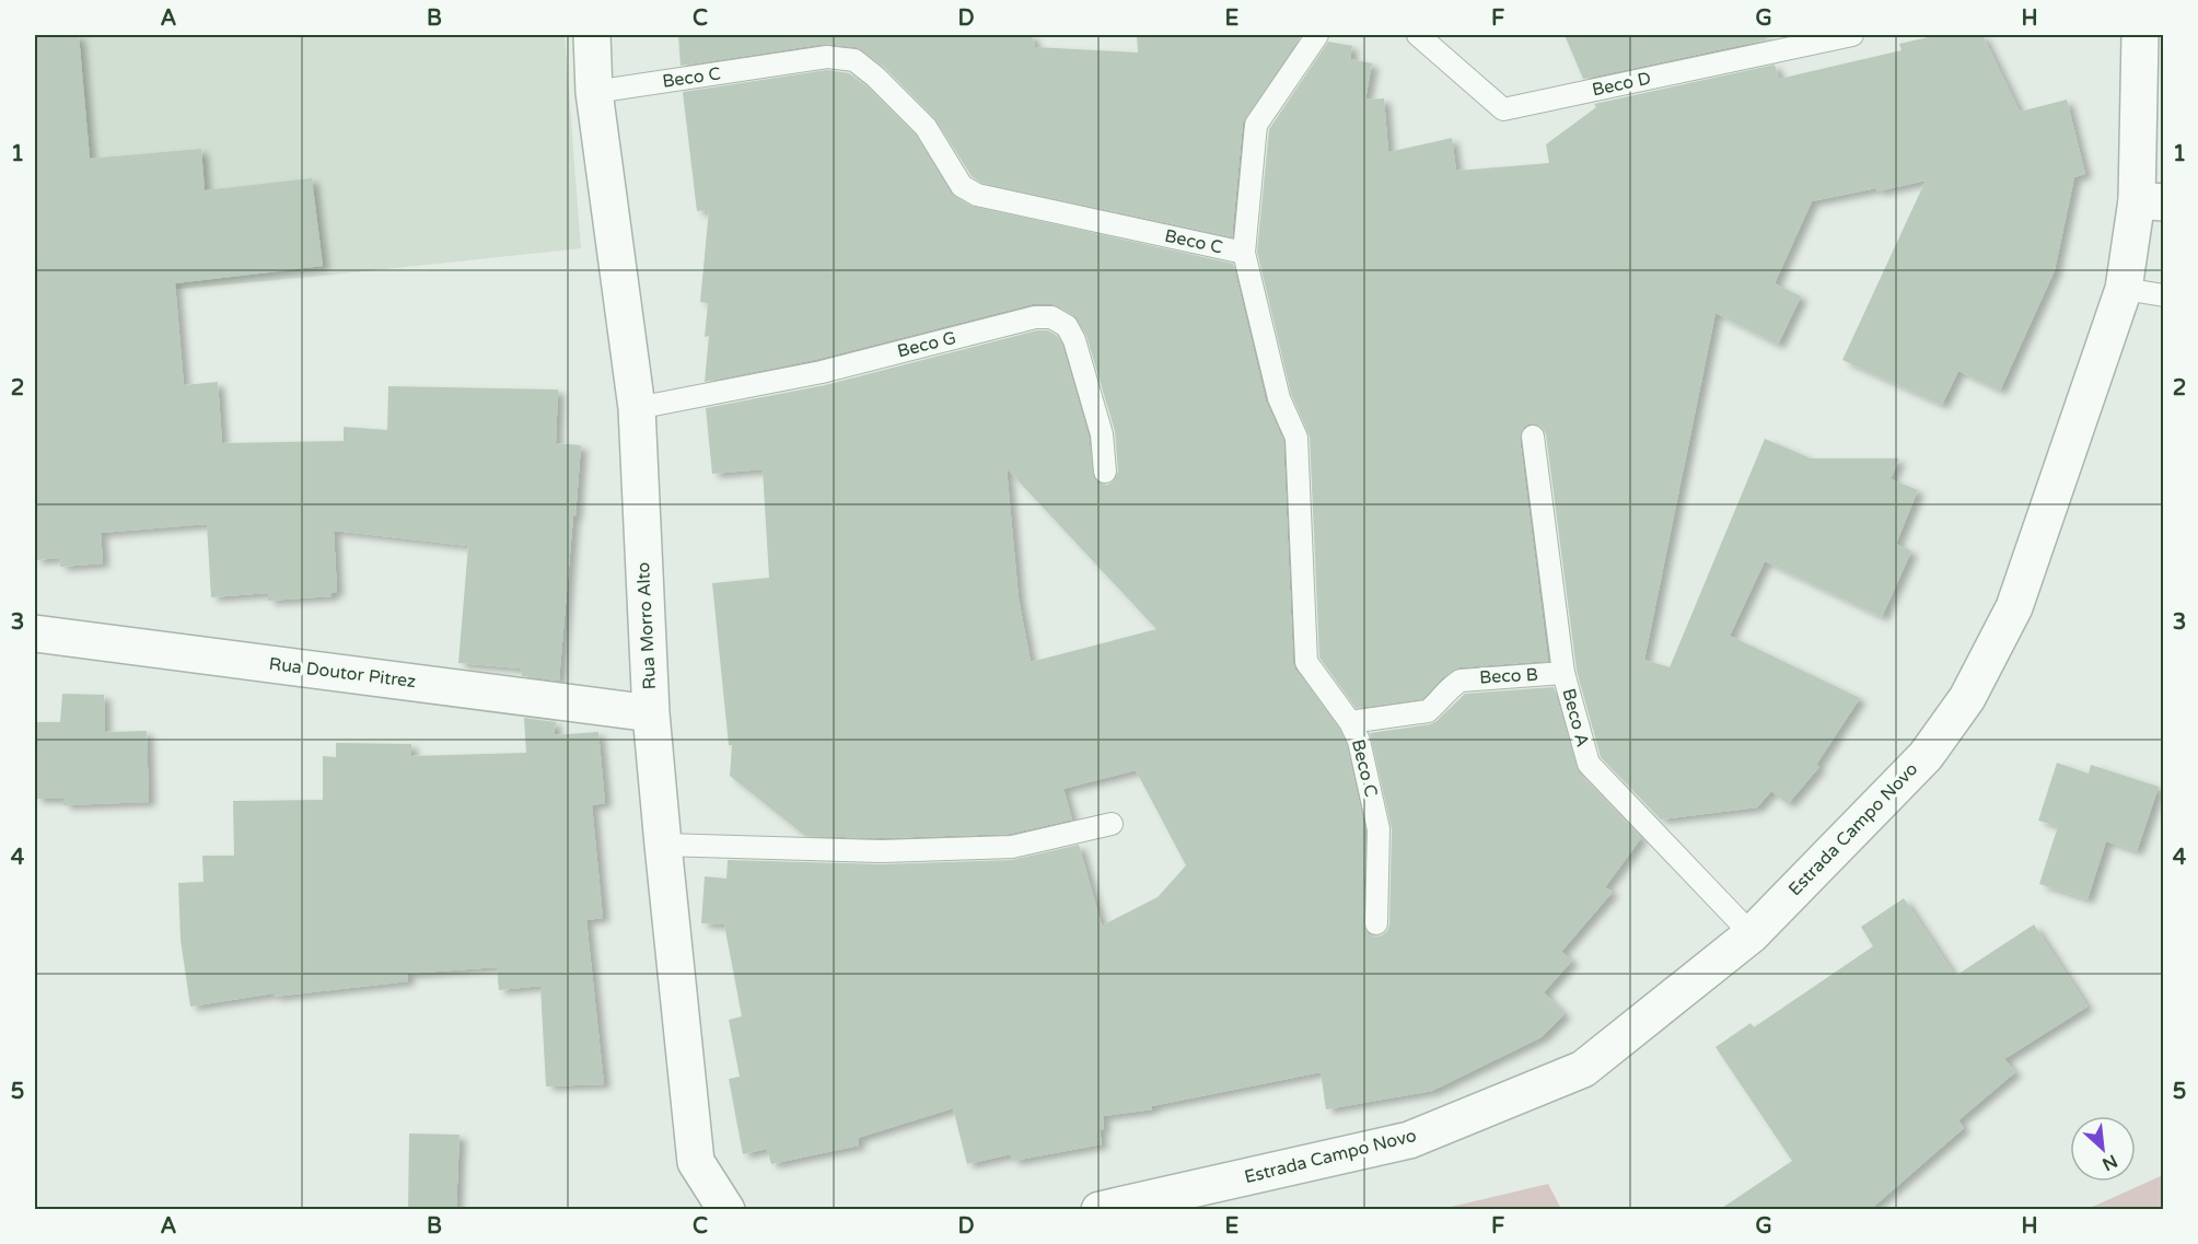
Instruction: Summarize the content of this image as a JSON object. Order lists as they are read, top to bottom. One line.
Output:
{"streets":{"street":["Rua Morro Alto","Rua Doutor Pitrez","Estrada Campo Novo"],"lane":["Beco C","Beco D","Beco G","Beco B","Beco A"]},"crossings":[["Beco C","Rua Morro Alto"],["Beco C","Beco B"],["Beco G","Rua Morro Alto"],["Rua Morro Alto","Rua Doutor Pitrez"],["Beco B","Beco A"],["Beco A","Estrada Campo Novo"]],"north":"bottom right","grid":{"columns":["A","B","C","D","E","F","G","H"],"rows":["1","2","3","4","5"]}}
